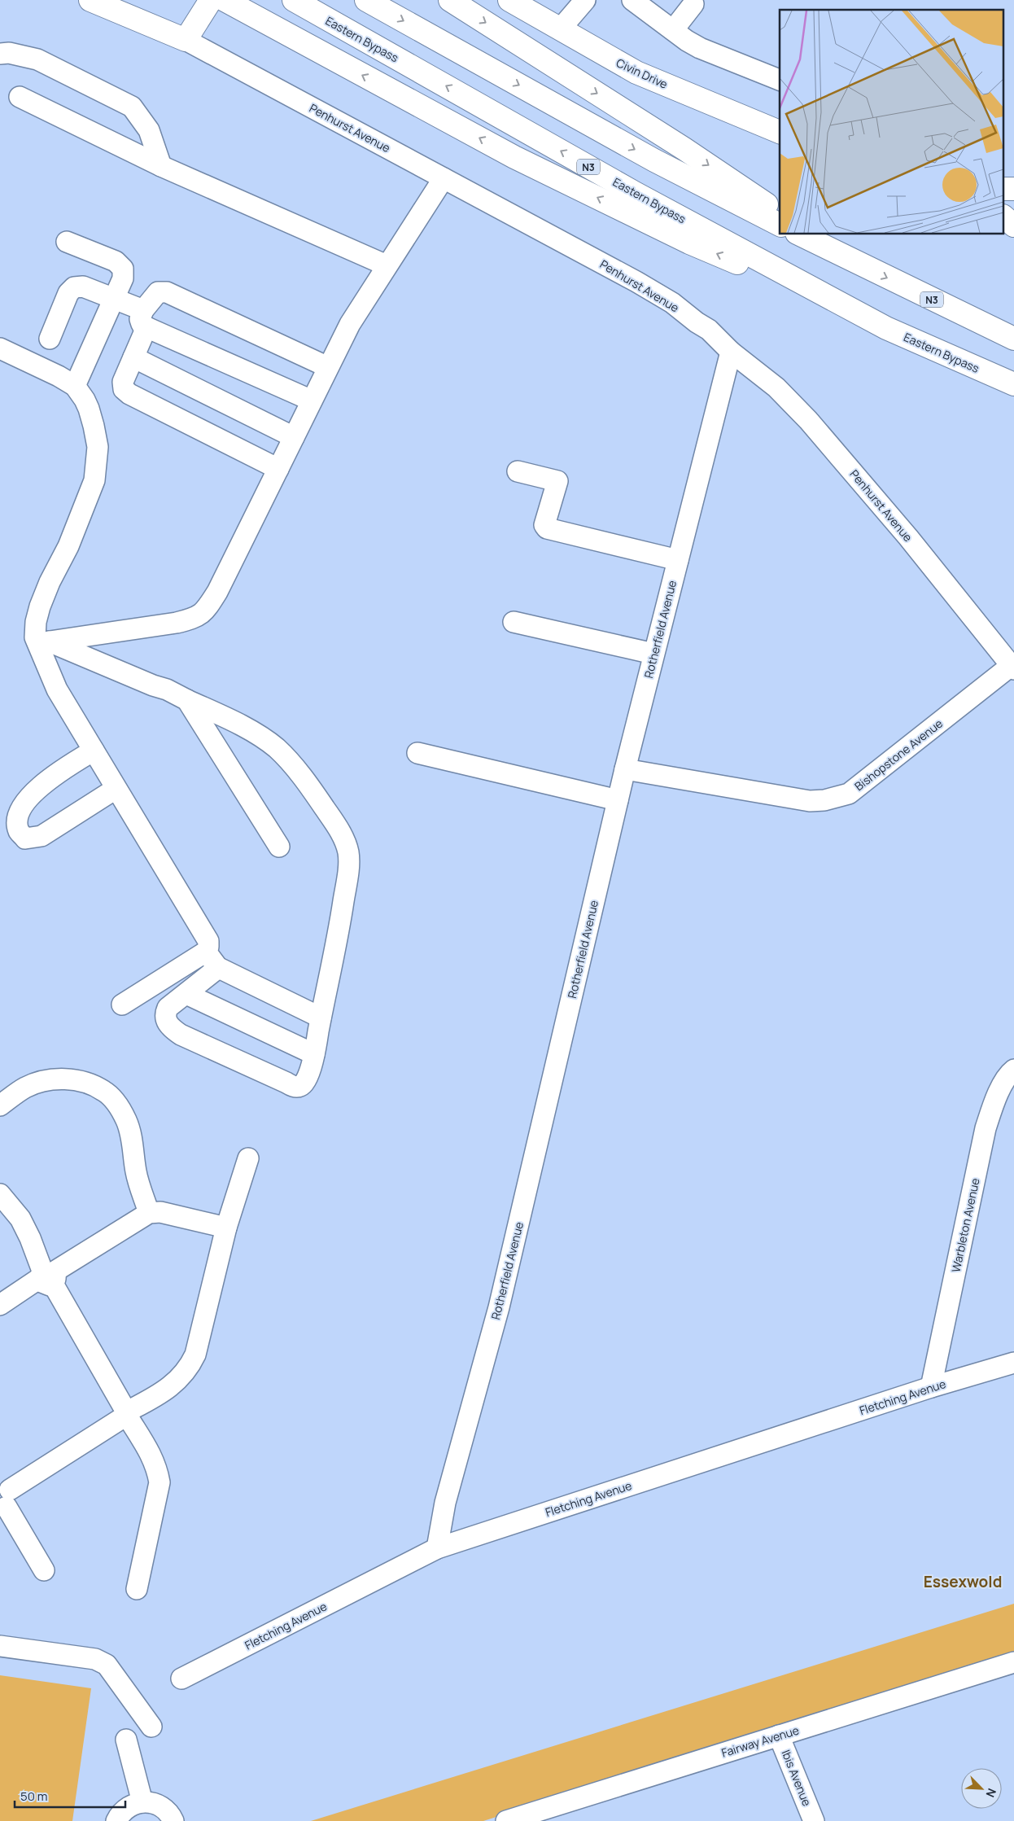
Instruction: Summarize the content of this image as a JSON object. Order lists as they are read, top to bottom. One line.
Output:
{"streets":{"main road":["Eastern Bypass","Civin Drive","N3"],"street":["Penhurst Avenue","Rotherfield Avenue","Bishopstone Avenue","Warbleton Avenue","Fletching Avenue","Fairway Avenue","Ibis Avenue"]},"crossings":[["Penhurst Avenue","Rotherfield Avenue"],["Penhurst Avenue","Bishopstone Avenue"],["Rotherfield Avenue","Bishopstone Avenue"],["Rotherfield Avenue","Fletching Avenue"],["Warbleton Avenue","Fletching Avenue"],["Fairway Avenue","Ibis Avenue"]],"districts":["Essexwold"],"scale_bar":"50 m","north":"bottom right"}
